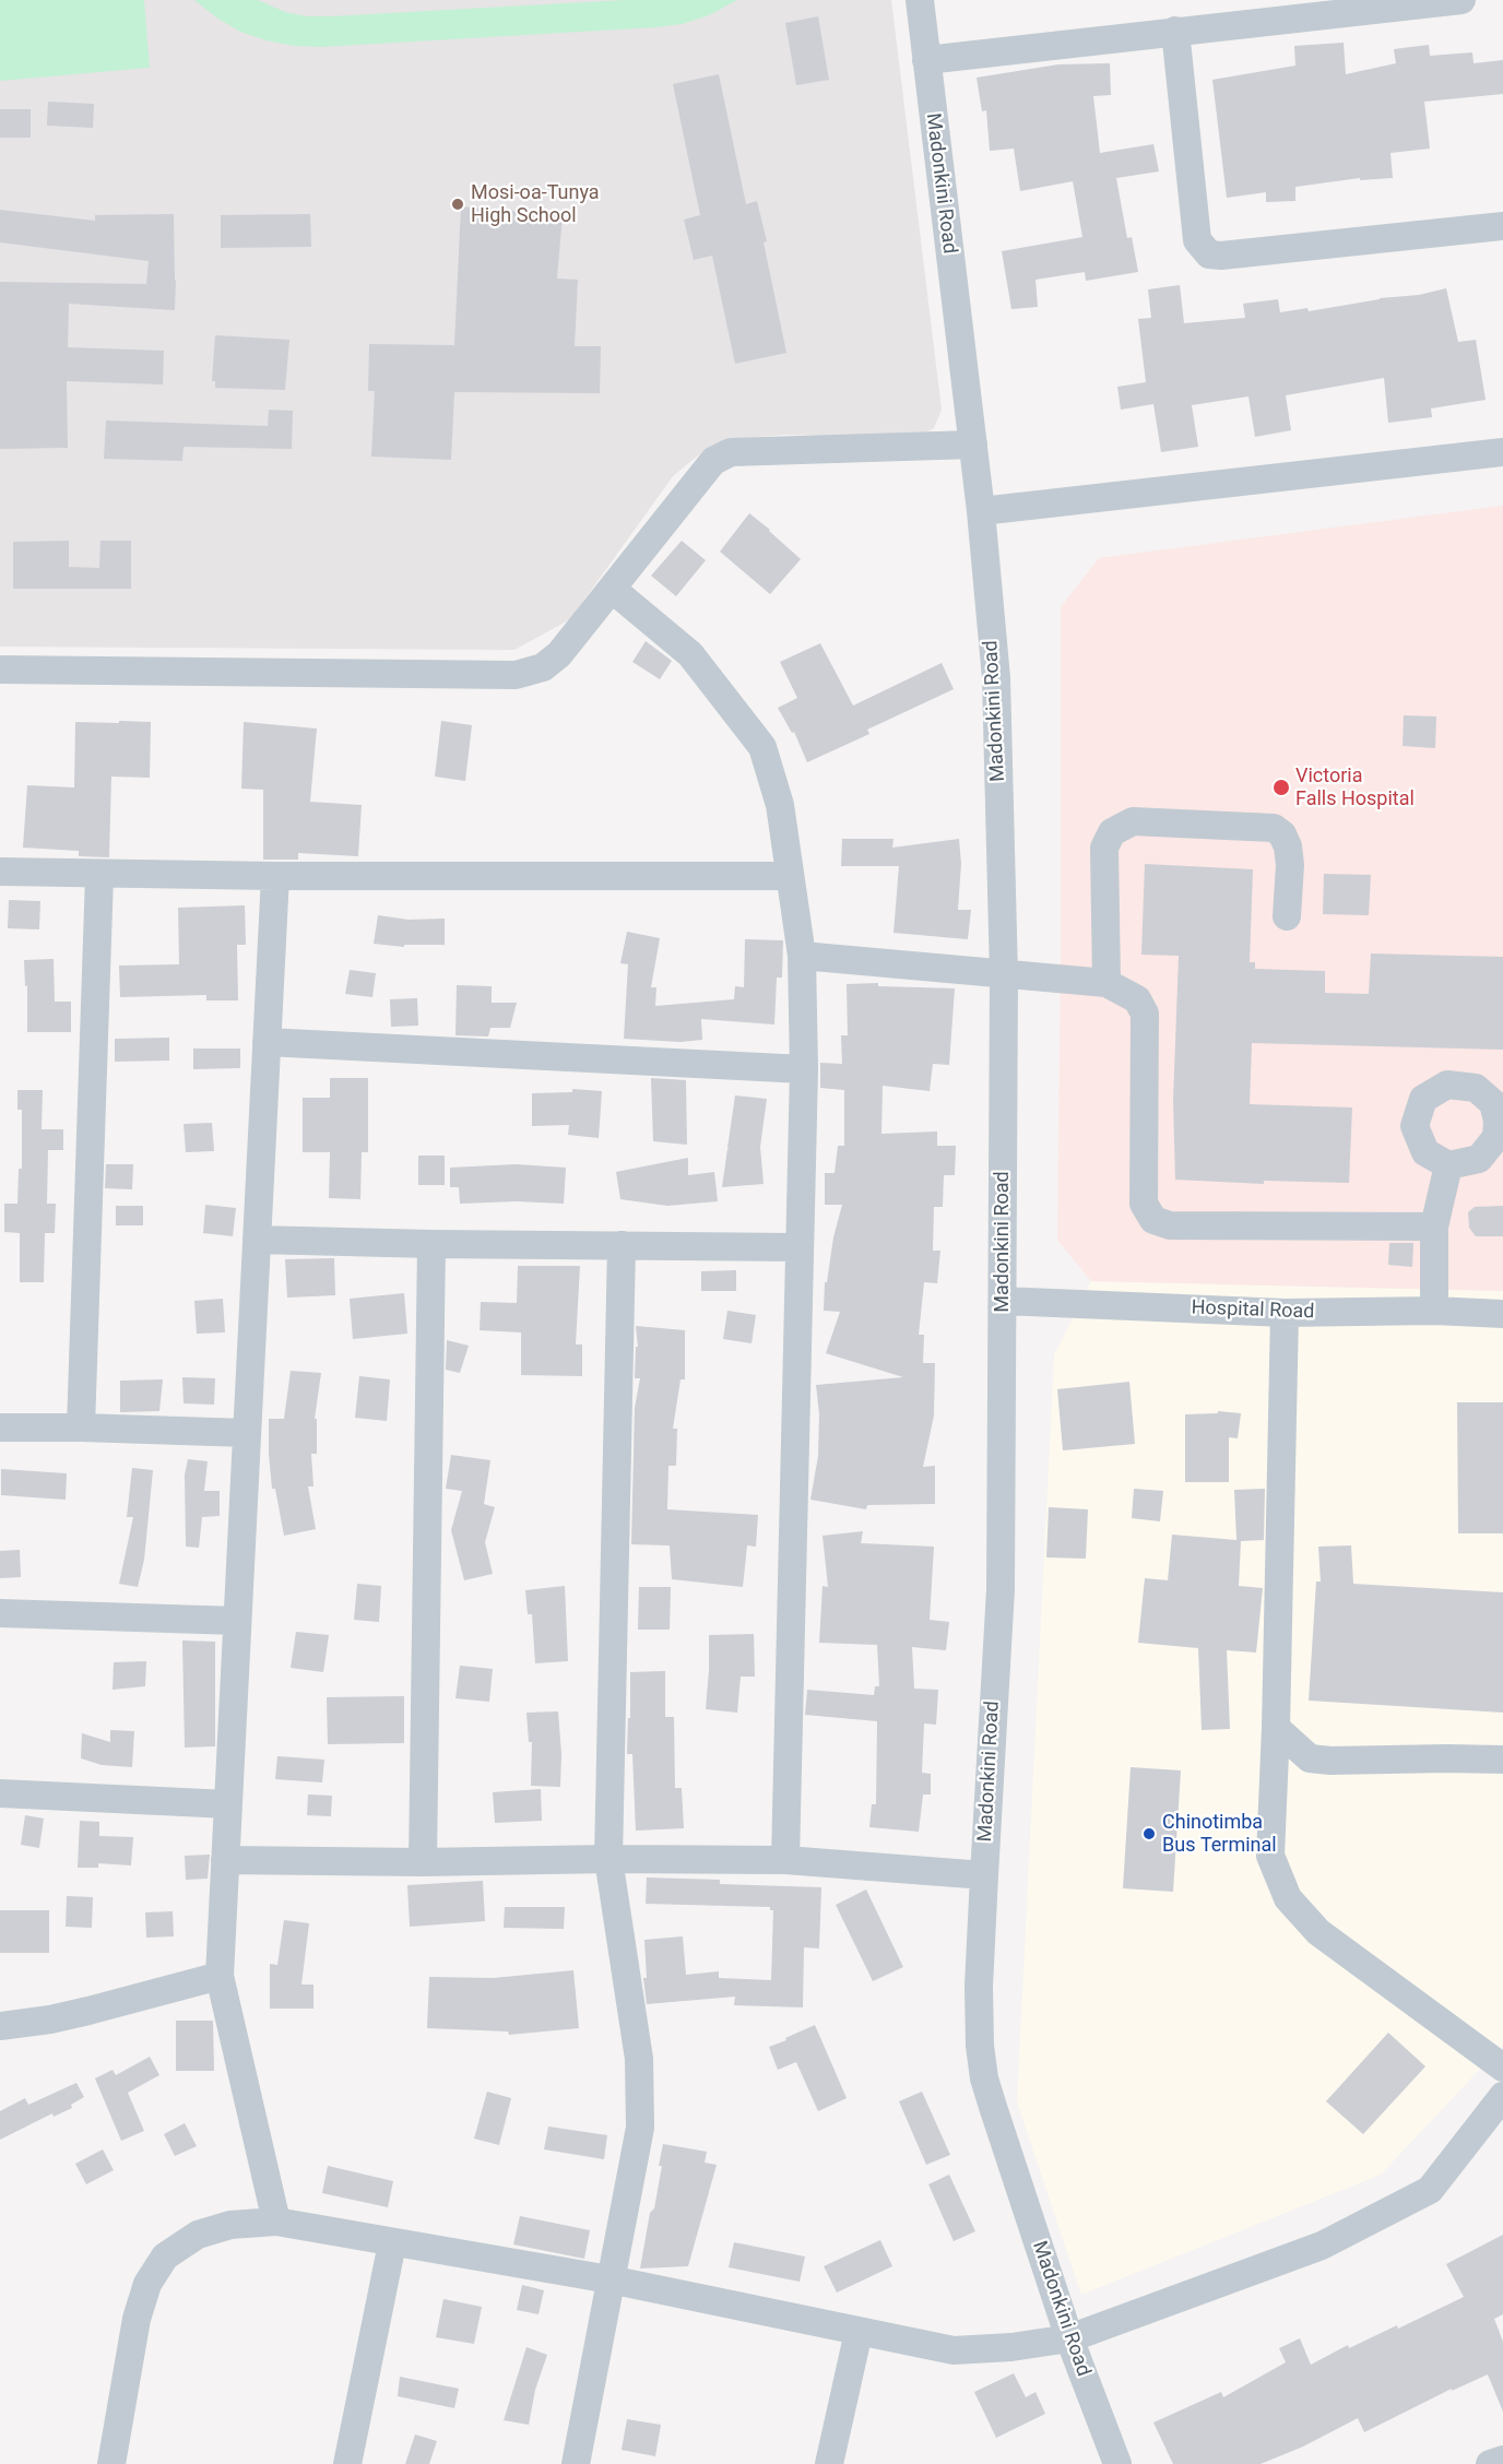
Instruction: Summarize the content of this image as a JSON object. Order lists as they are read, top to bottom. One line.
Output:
{"streets":{"street":["Madonkini Road","Hospital Road"]},"crossings":[["Madonkini Road","Hospital Road"]],"places":["Mosi-oa-Tunya High School","Victoria Falls Hospital","Chinotimba Bus Terminal"]}
